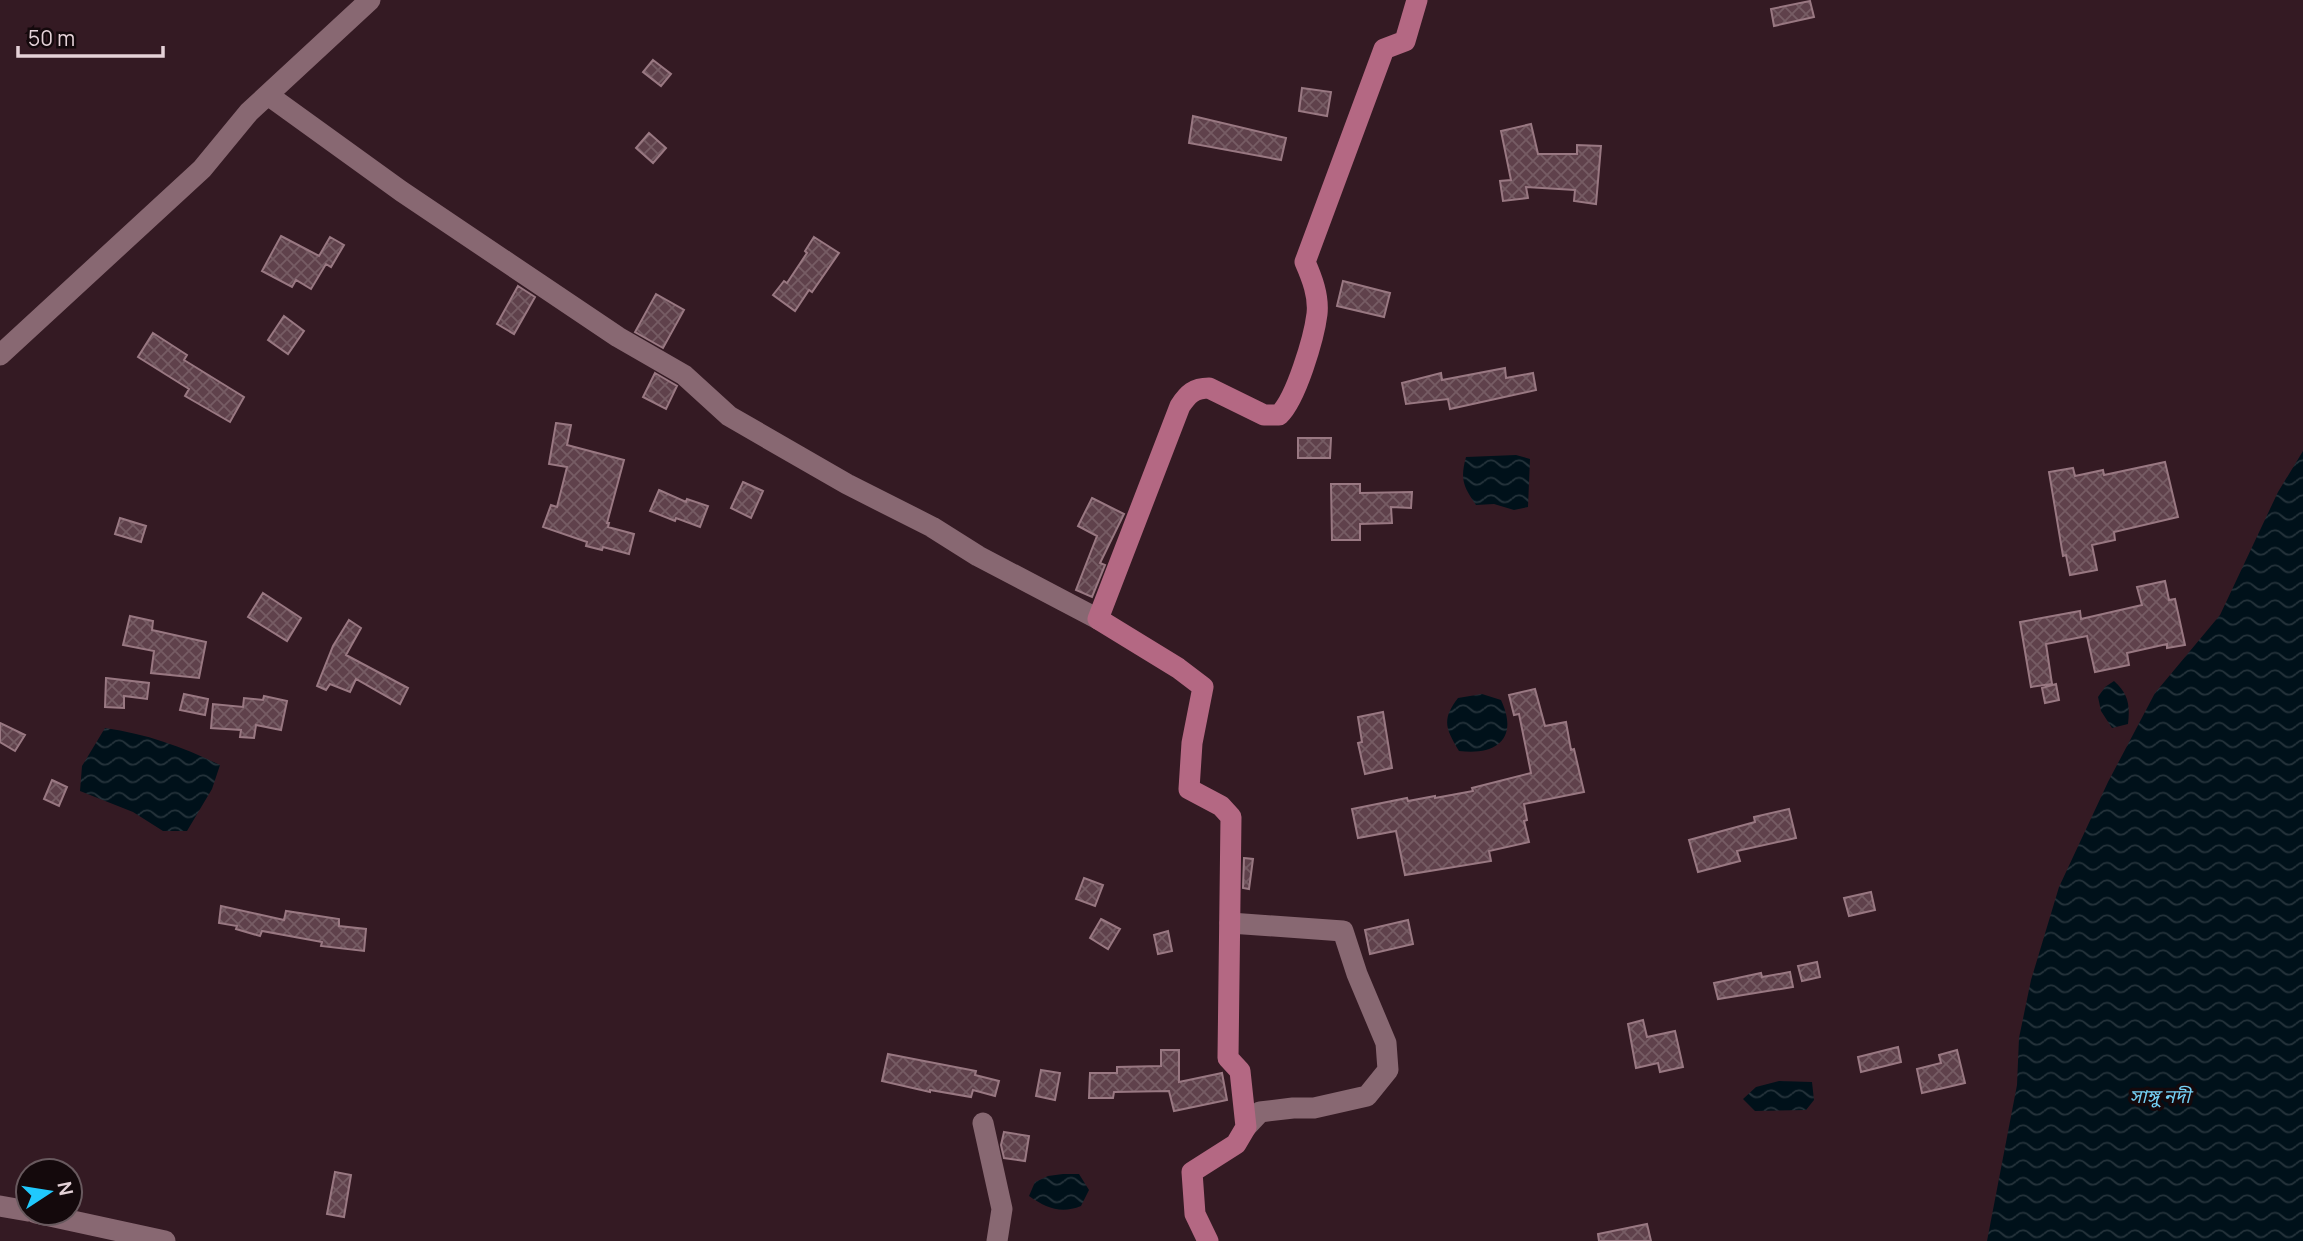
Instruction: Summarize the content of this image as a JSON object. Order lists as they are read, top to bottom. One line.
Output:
{"water":["সাঙ্গু নদী"],"scale_bar":"50 m","north":"right"}
